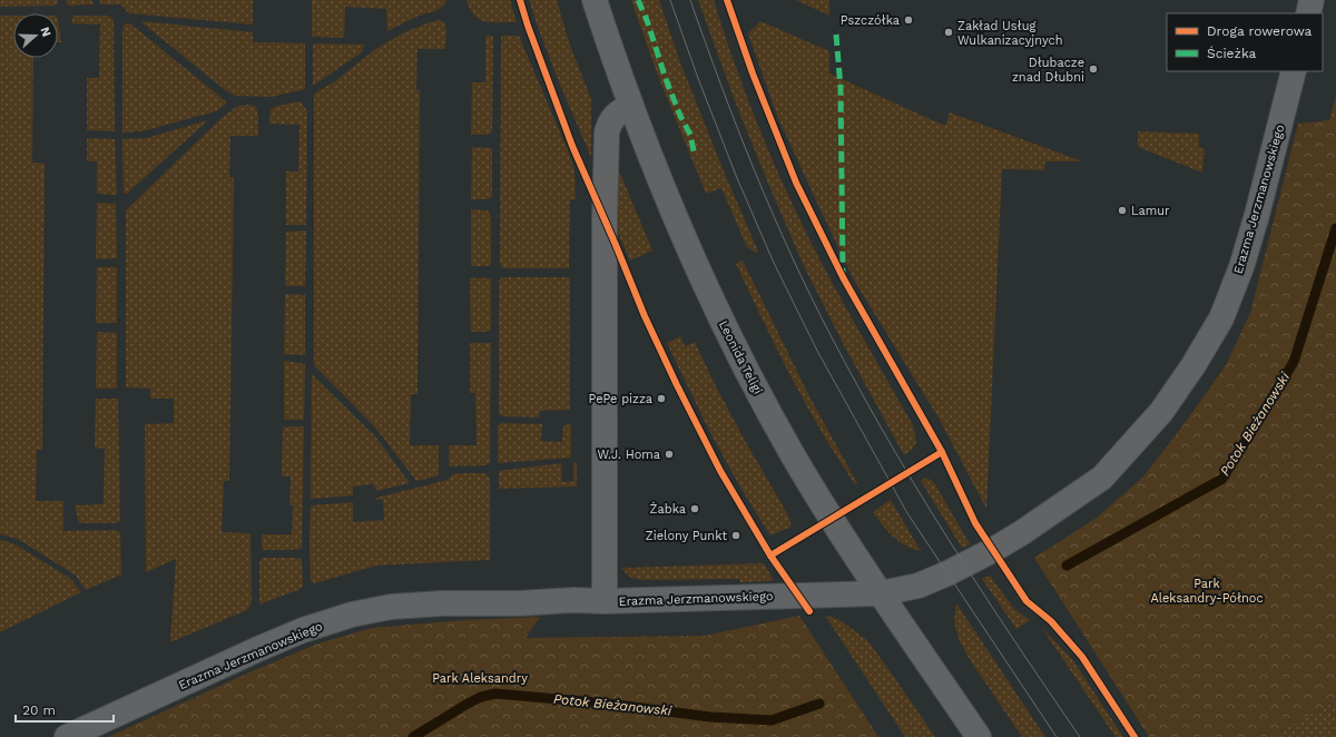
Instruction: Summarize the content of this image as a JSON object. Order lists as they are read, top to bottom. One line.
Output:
{"streets":{"street":["Erazma Jerzmanowskiego","Leonida Teligi"]},"crossings":[["Erazma Jerzmanowskiego","Leonida Teligi"]],"water":["Potok Bieżanowski"],"parks":["Park Aleksandry-Północ","Park Aleksandry"],"places":["Pszczółka","Zakład Usług Wulkanizacyjnych","Dłubacze znad Dłubni","Lamur","PePe pizza","W.J. Homa","Żabka","Zielony Punkt"],"legend":["Droga rowerowa","Ścieżka"],"scale_bar":"20 m","north":"right"}
